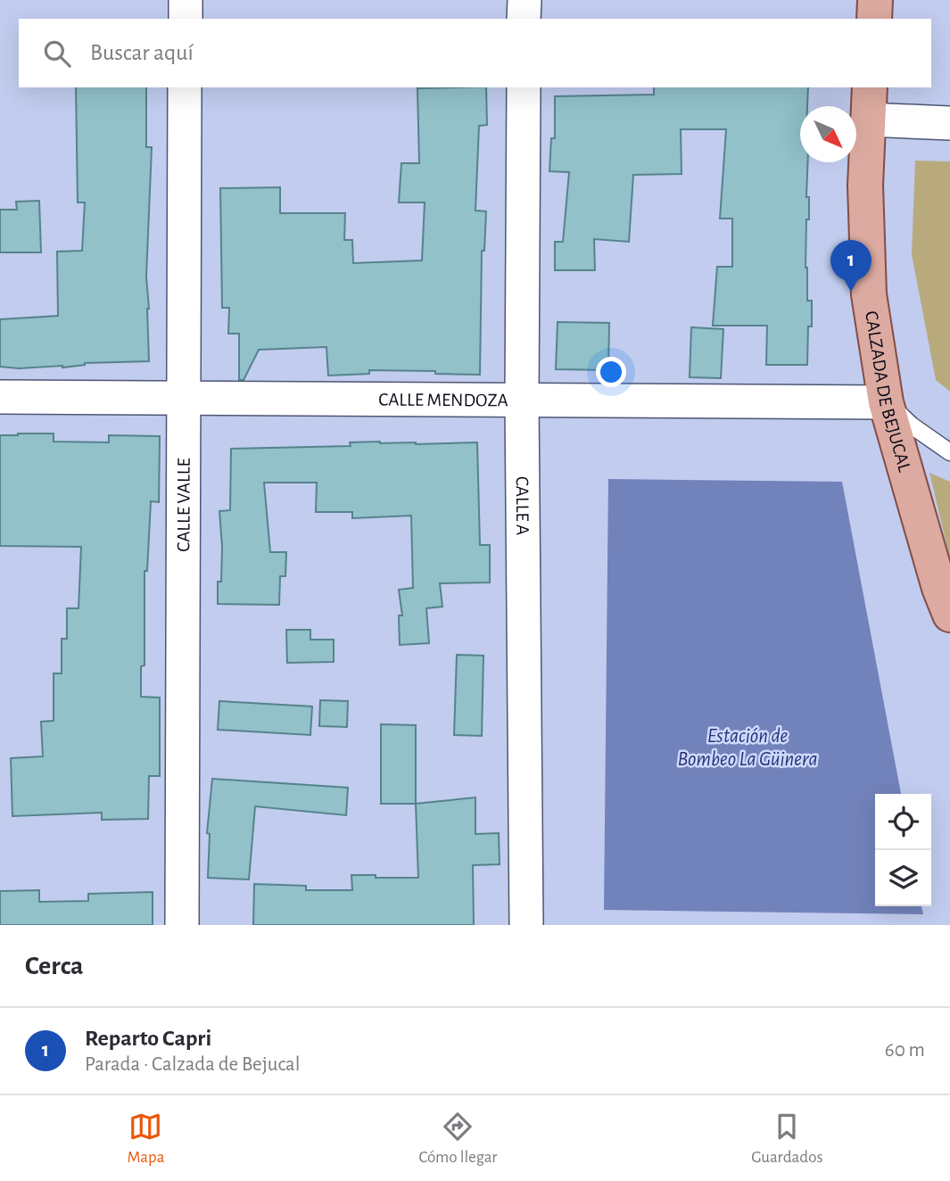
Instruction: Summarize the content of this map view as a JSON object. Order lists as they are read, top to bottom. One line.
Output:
{"streets":{"main road":["CALZADA DE BEJUCAL"],"street":["CALLE MENDOZA","CALLE VALLE","CALLE A"]},"crossings":[["CALZADA DE BEJUCAL","CALLE MENDOZA"],["CALLE MENDOZA","CALLE VALLE"],["CALLE MENDOZA","CALLE A"]],"water":["Estación de Bombeo La Güinera"],"north":"bottom right","page":{"search":"Buscar aquí","pins":"1","heading":"Cerca","list":[{"mark":"1","name":"Reparto Capri","note":"Parada · Calzada de Bejucal","value":"60 m"}],"nav":["Mapa","Cómo llegar","Guardados"]}}
